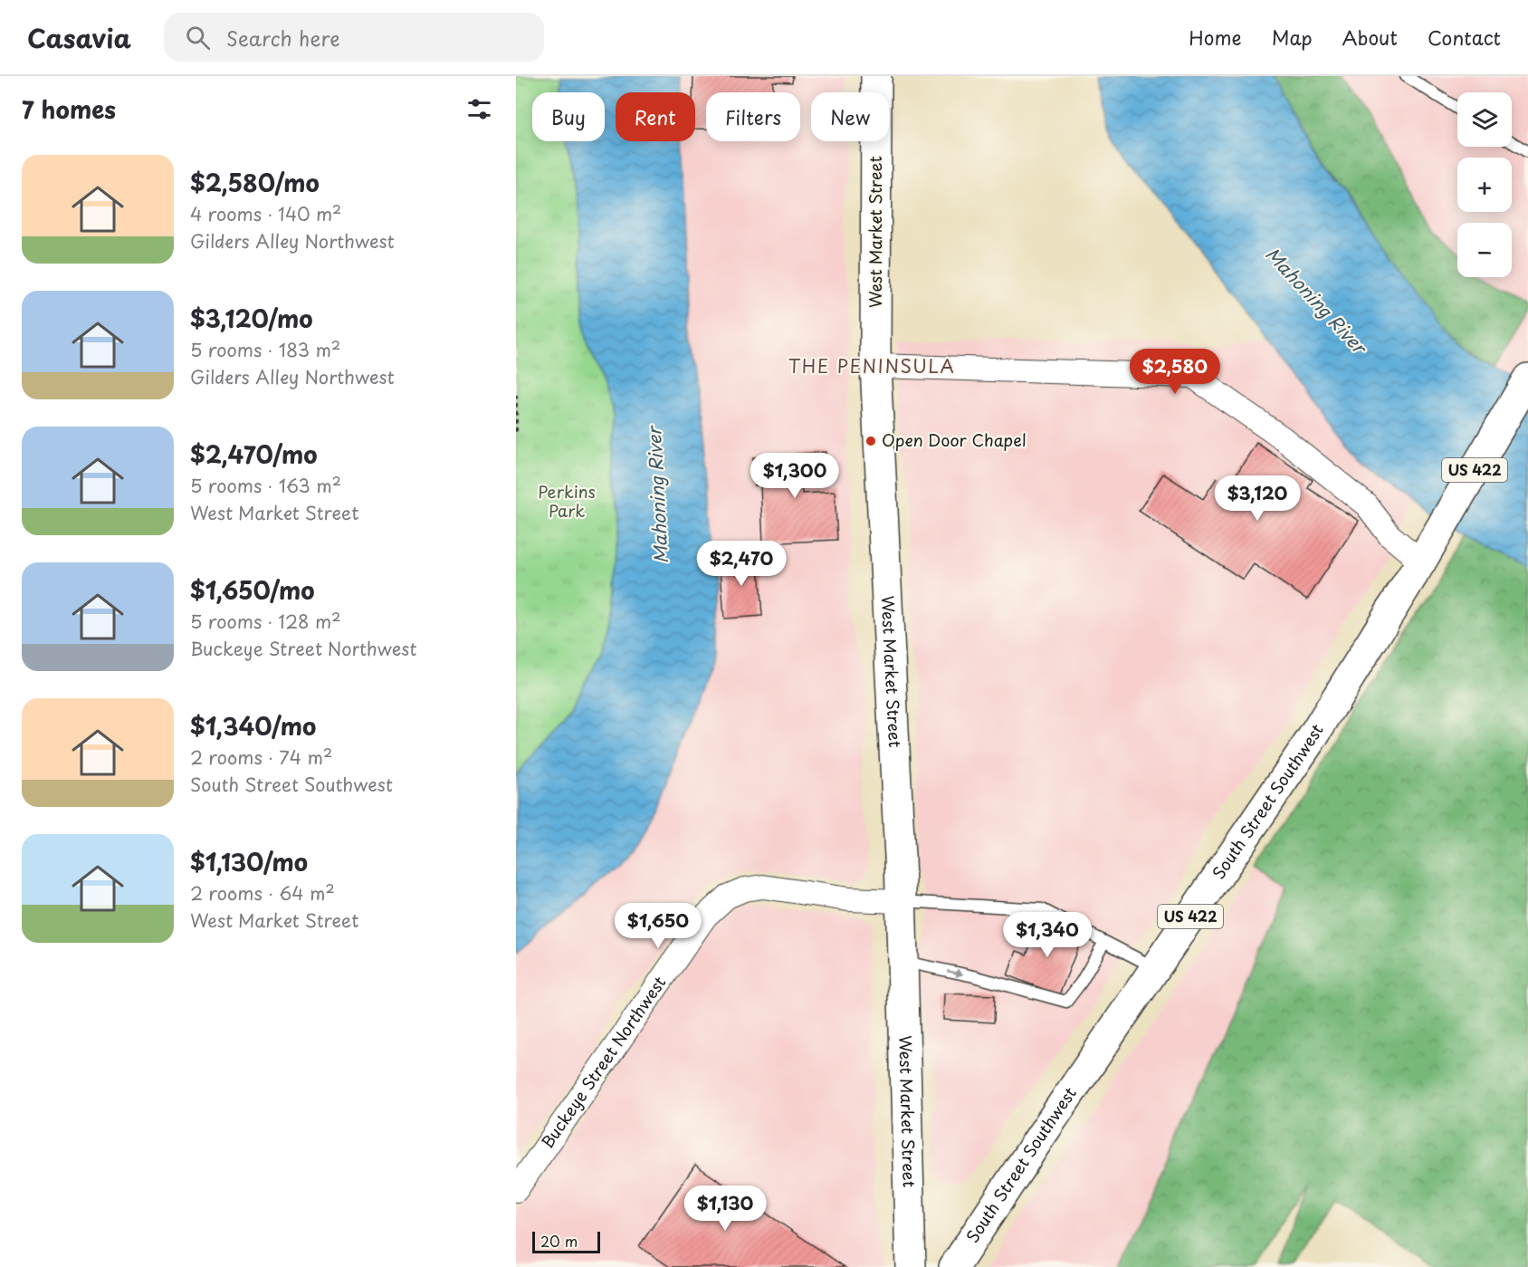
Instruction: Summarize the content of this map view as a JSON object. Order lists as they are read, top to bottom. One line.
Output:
{"streets":{"main road":["West Market Street","US 422","South Street Southwest"],"street":["Buckeye Street Northwest"]},"crossings":[["West Market Street","Buckeye Street Northwest"]],"districts":["THE PENINSULA"],"water":["Mahoning River"],"parks":["Perkins Park"],"places":["Open Door Chapel"],"scale_bar":"20 m","page":{"header":"Casavia","search":"Search here","nav":["Home","Map","About","Contact"],"heading":"7 homes","map_buttons":["+","−"],"chip":["Buy","Rent","Filters","New"],"list":[{"name":"$2,580/mo","note":"4 rooms · 140 m² · Gilders Alley Northwest"},{"name":"$3,120/mo","note":"5 rooms · 183 m² · Gilders Alley Northwest"},{"name":"$2,470/mo","note":"5 rooms · 163 m² · West Market Street"},{"name":"$1,650/mo","note":"5 rooms · 128 m² · Buckeye Street Northwest"},{"name":"$1,340/mo","note":"2 rooms · 74 m² · South Street Southwest"},{"name":"$1,130/mo","note":"2 rooms · 64 m² · West Market Street"}],"price":["$2,580","$1,300","$3,120","$2,470","$1,650","$1,340","$1,130"],"scale":"20 m"}}
